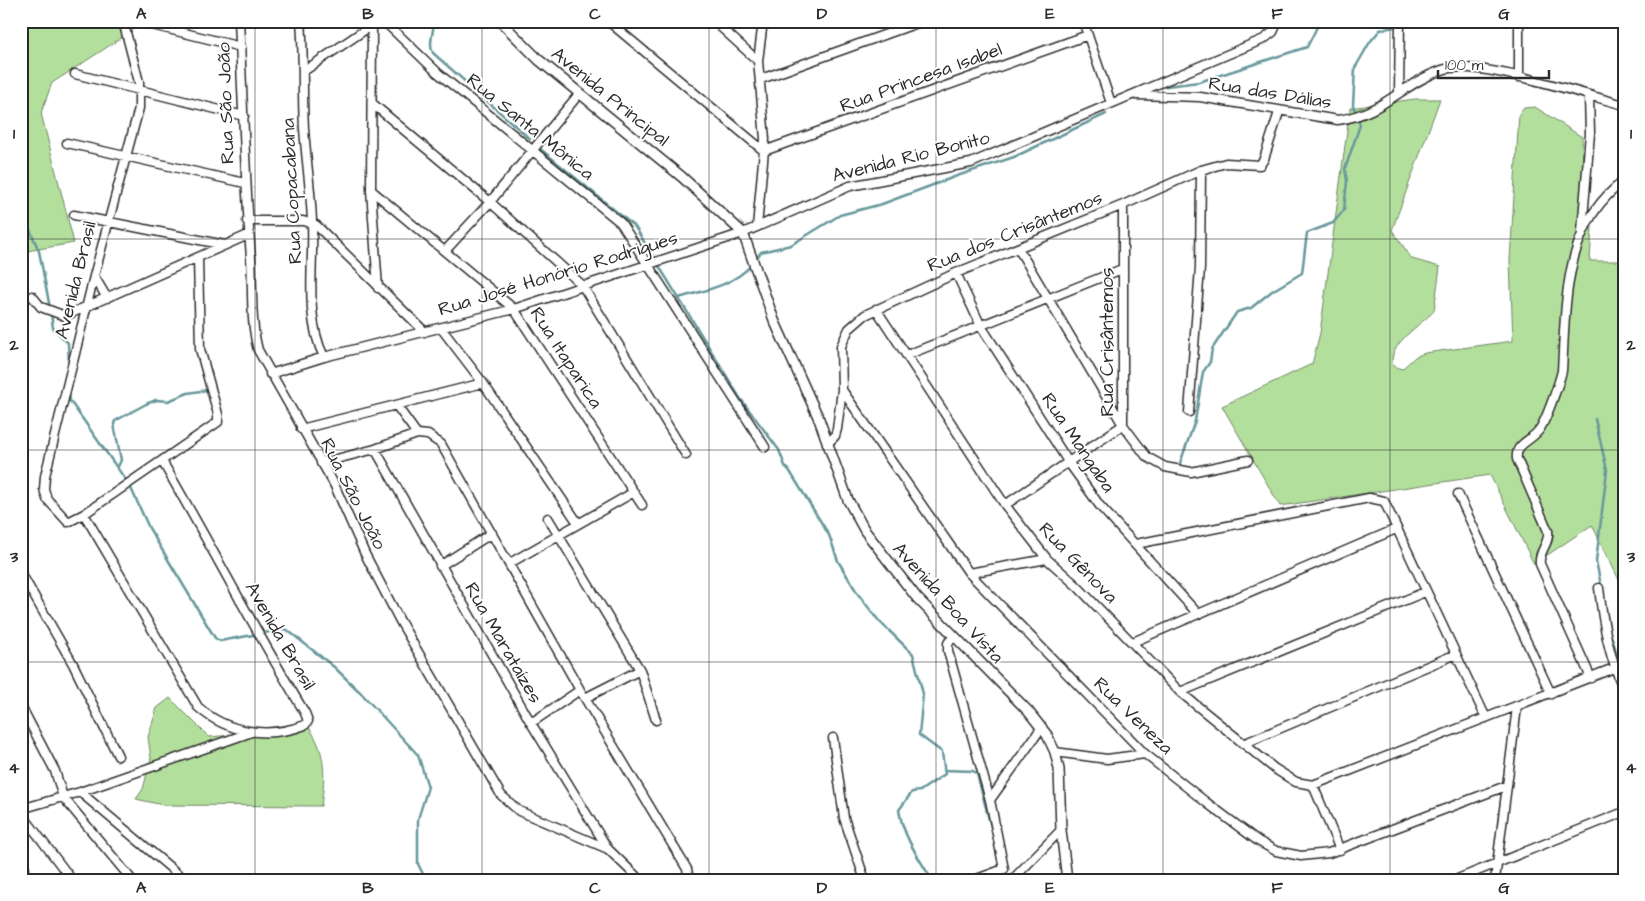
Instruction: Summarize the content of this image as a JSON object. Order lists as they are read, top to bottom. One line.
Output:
{"streets":{"street":["Rua Princesa Isabel","Rua das Dálias","Avenida Principal","Rua São João","Rua Santa Mônica","Avenida Rio Bonito","Rua Copacabana","Rua dos Crisântemos","Rua José Honório Rodrigues","Avenida Brasil","Rua Crisântemos","Rua Itaparica","Rua Mangaba","Rua Gênova","Avenida Boa Vista","Rua Marataízes","Rua Veneza"]},"crossings":[["Rua das Dálias","Avenida Rio Bonito"],["Rua das Dálias","Rua dos Crisântemos"],["Avenida Principal","Avenida Rio Bonito"],["Avenida Principal","Rua José Honório Rodrigues"],["Avenida Principal","Avenida Boa Vista"],["Rua São João","Rua José Honório Rodrigues"],["Rua São João","Rua Marataízes"],["Rua Santa Mônica","Rua José Honório Rodrigues"],["Avenida Rio Bonito","Rua José Honório Rodrigues"],["Avenida Rio Bonito","Avenida Boa Vista"],["Rua Copacabana","Rua José Honório Rodrigues"],["Rua dos Crisântemos","Rua Crisântemos"],["Rua dos Crisântemos","Rua Mangaba"],["Rua dos Crisântemos","Rua Gênova"],["Rua dos Crisântemos","Avenida Boa Vista"],["Rua dos Crisântemos","Rua Veneza"],["Rua José Honório Rodrigues","Rua Itaparica"],["Rua José Honório Rodrigues","Avenida Boa Vista"],["Rua Crisântemos","Rua Mangaba"],["Rua Crisântemos","Rua Gênova"]],"scale_bar":"100 m","grid":{"columns":["A","B","C","D","E","F","G"],"rows":["1","2","3","4"]}}
